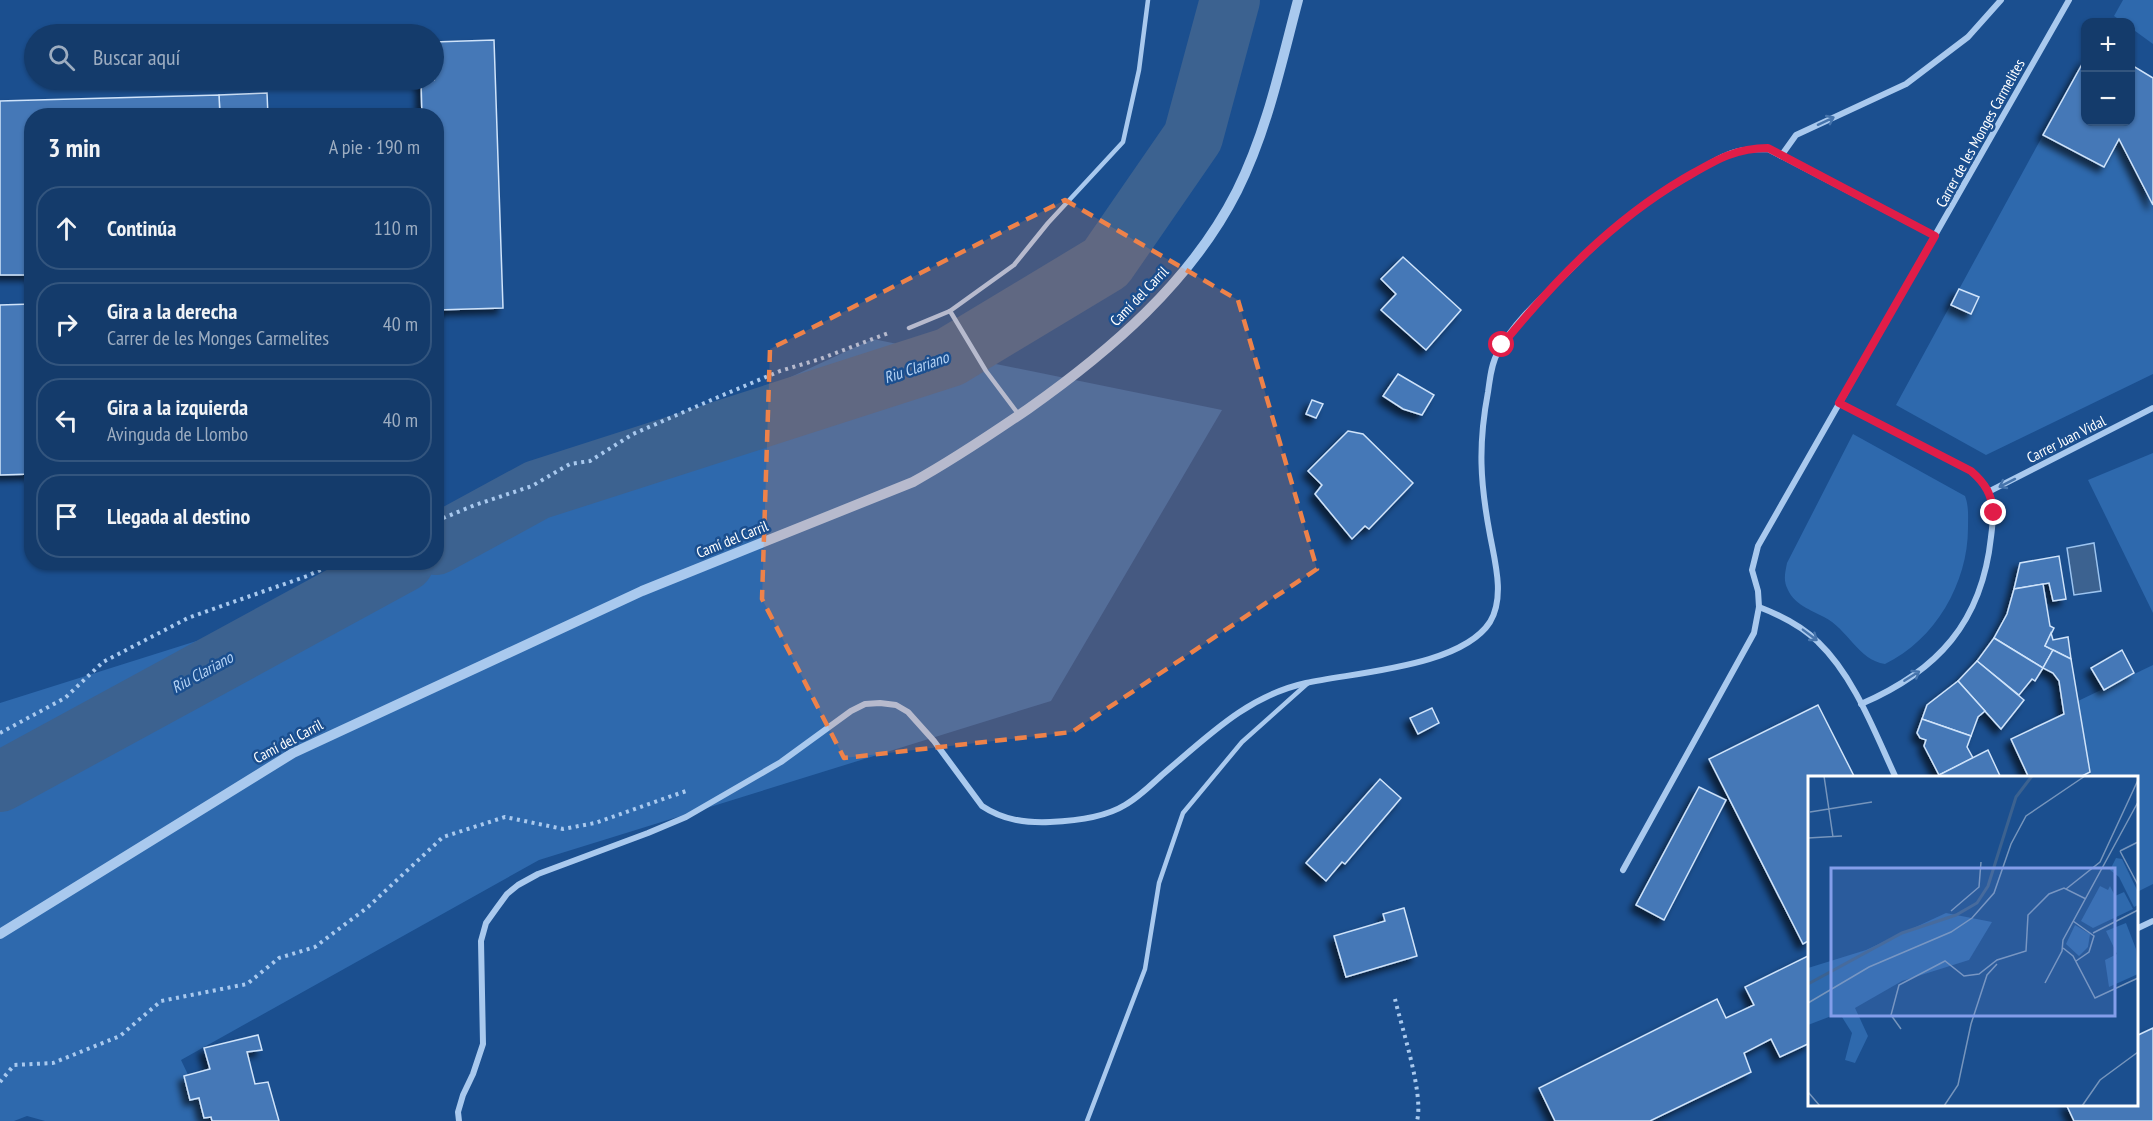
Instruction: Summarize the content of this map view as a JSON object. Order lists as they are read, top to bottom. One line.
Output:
{"streets":{"street":["Carrer de les Monges Carmelites","Camí del Carril","Carrer Juan Vidal"]},"one_way":["Carrer Juan Vidal"],"water":["Riu Clariano"],"page":{"map_buttons":["+","−"],"search":"Buscar aquí","heading":["3 min","A pie · 190 m"],"list":[["Continúa","110 m"],["Gira a la derecha","Carrer de les Monges Carmelites","40 m"],["Gira a la izquierda","Avinguda de Llombo","40 m"],"Llegada al destino"]}}
